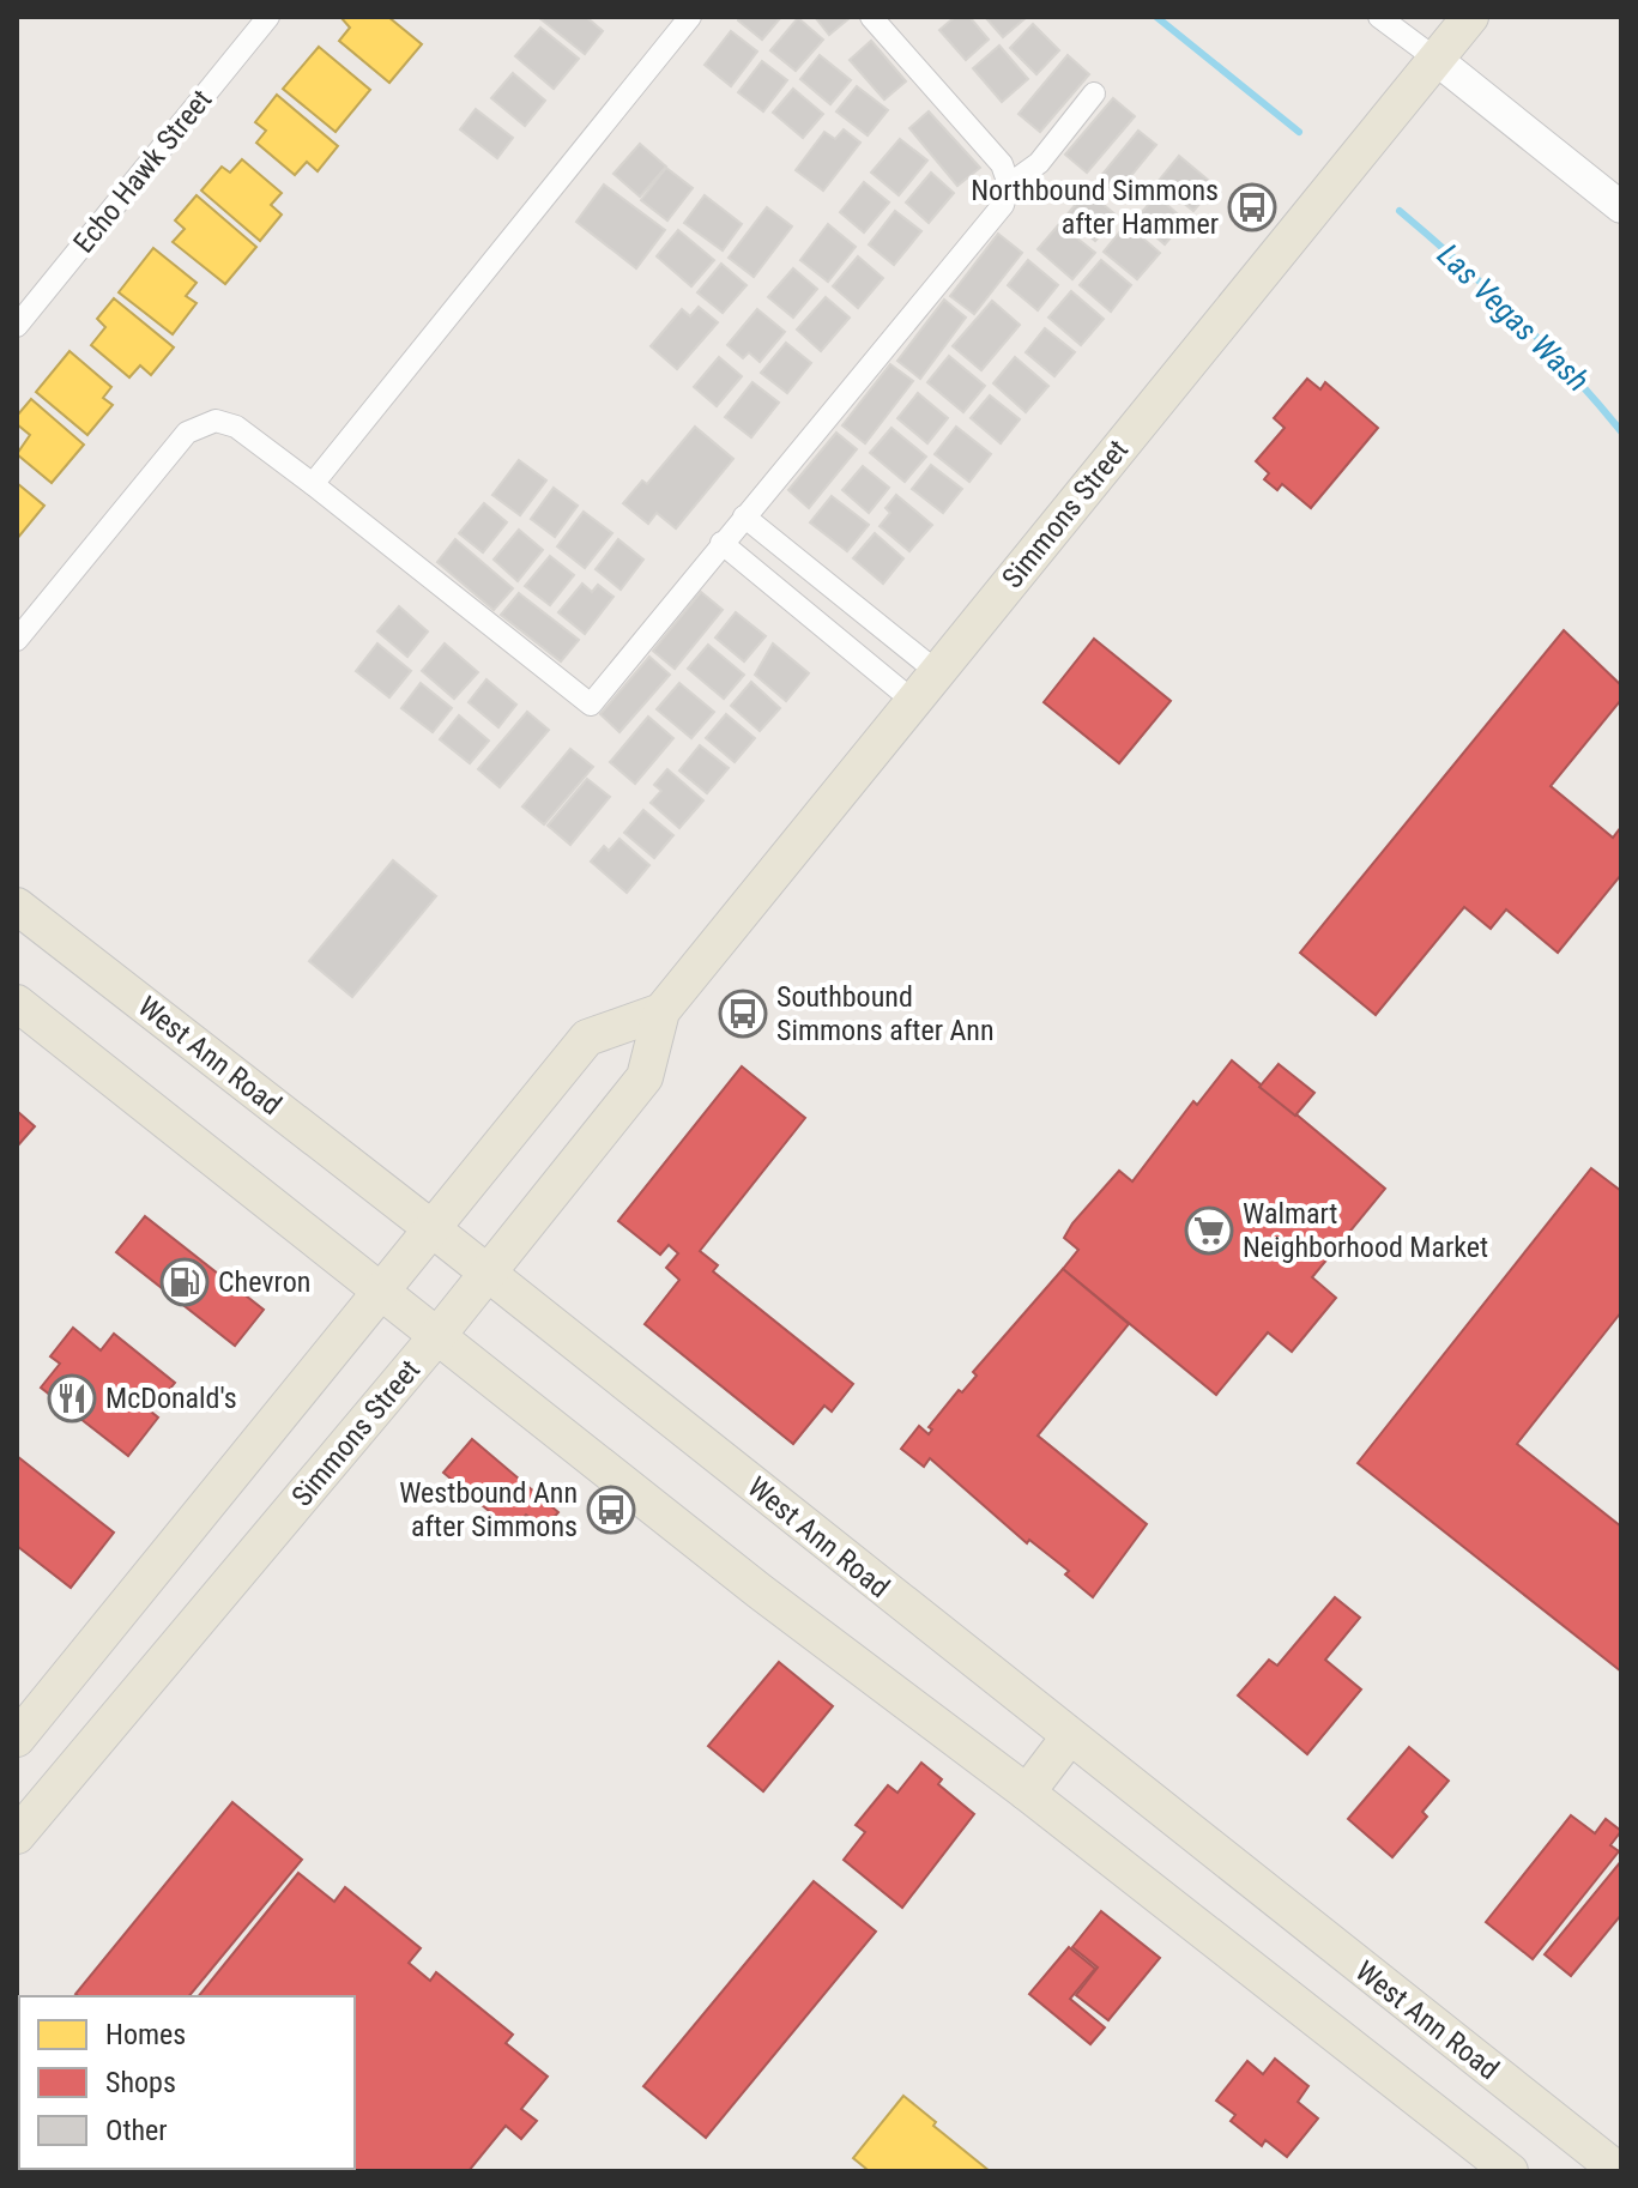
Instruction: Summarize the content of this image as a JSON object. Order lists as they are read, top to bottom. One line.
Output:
{"streets":{"main road":["Simmons Street","West Ann Road"],"street":["Echo Hawk Street"]},"crossings":[["Simmons Street","West Ann Road"]],"water":["Las Vegas Wash"],"places":{"bus stop":["Northbound Simmons after Hammer","Southbound Simmons after Ann","Westbound Ann after Simmons"],"supermarket":["Walmart Neighborhood Market"],"fuel station":["Chevron"],"restaurant":["McDonald's"]},"legend":["Homes","Shops","Other"]}
